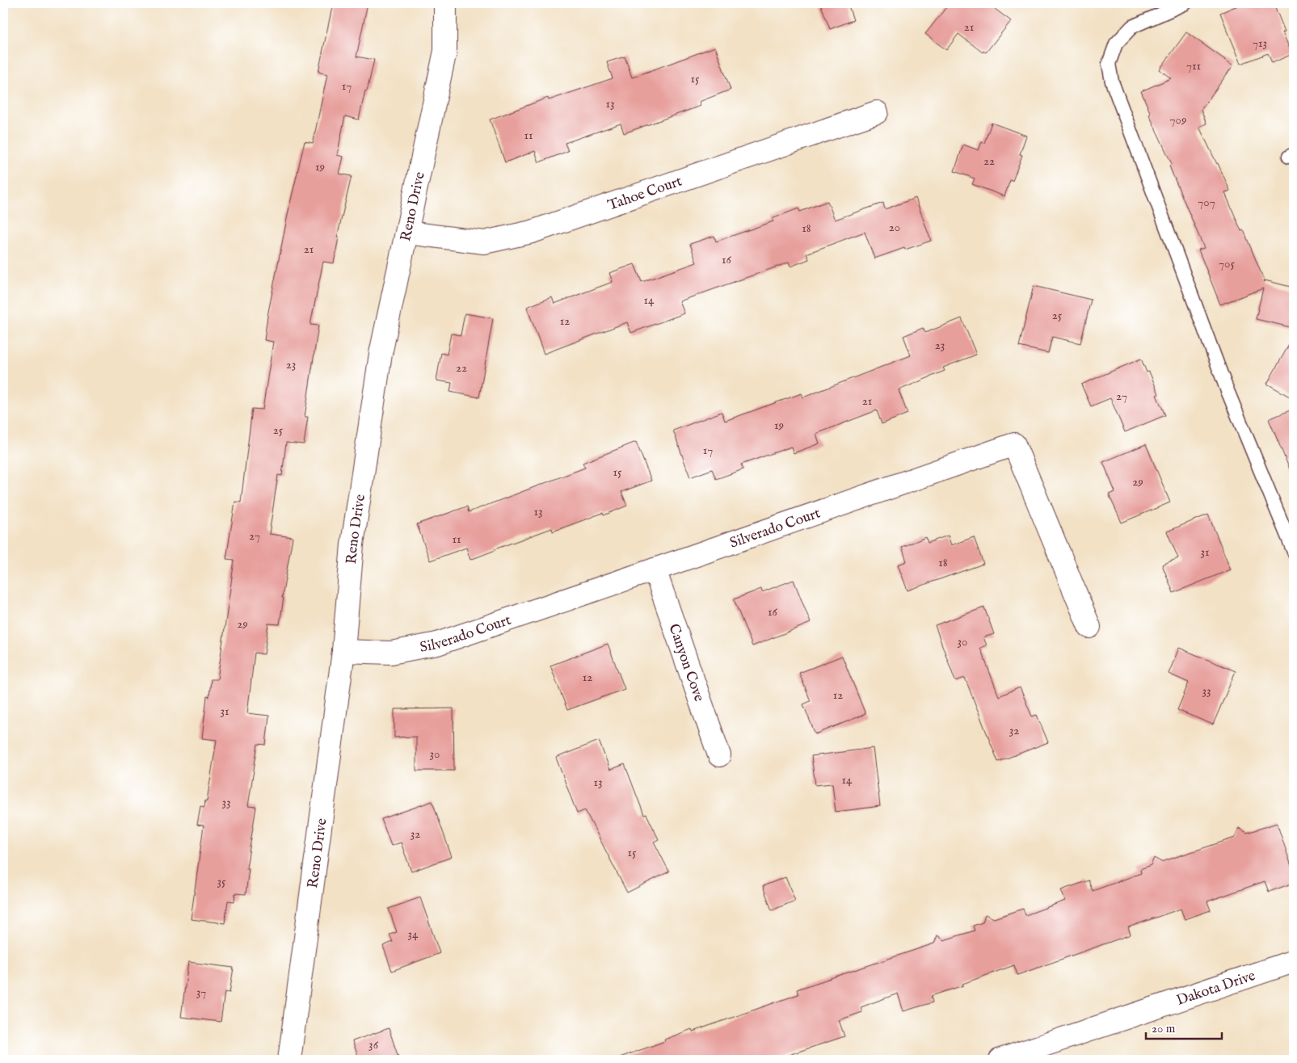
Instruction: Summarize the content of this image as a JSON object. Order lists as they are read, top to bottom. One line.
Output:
{"streets":{"street":["Tahoe Court","Reno Drive","Silverado Court","Canyon Cove","Dakota Drive"]},"crossings":[["Tahoe Court","Reno Drive"],["Reno Drive","Silverado Court"],["Silverado Court","Canyon Cove"]],"house_numbers":["21","713","711","15","17","13","709","11","22","19","707","20","18","21","16","705","14","25","12","23","23","22","27","21","19","25","17","15","29","13","27","11","31","18","16","29","30","12","33","12","31","32","30","14","13","33","32","15","35","34","37","36"],"scale_bar":"20 m"}
